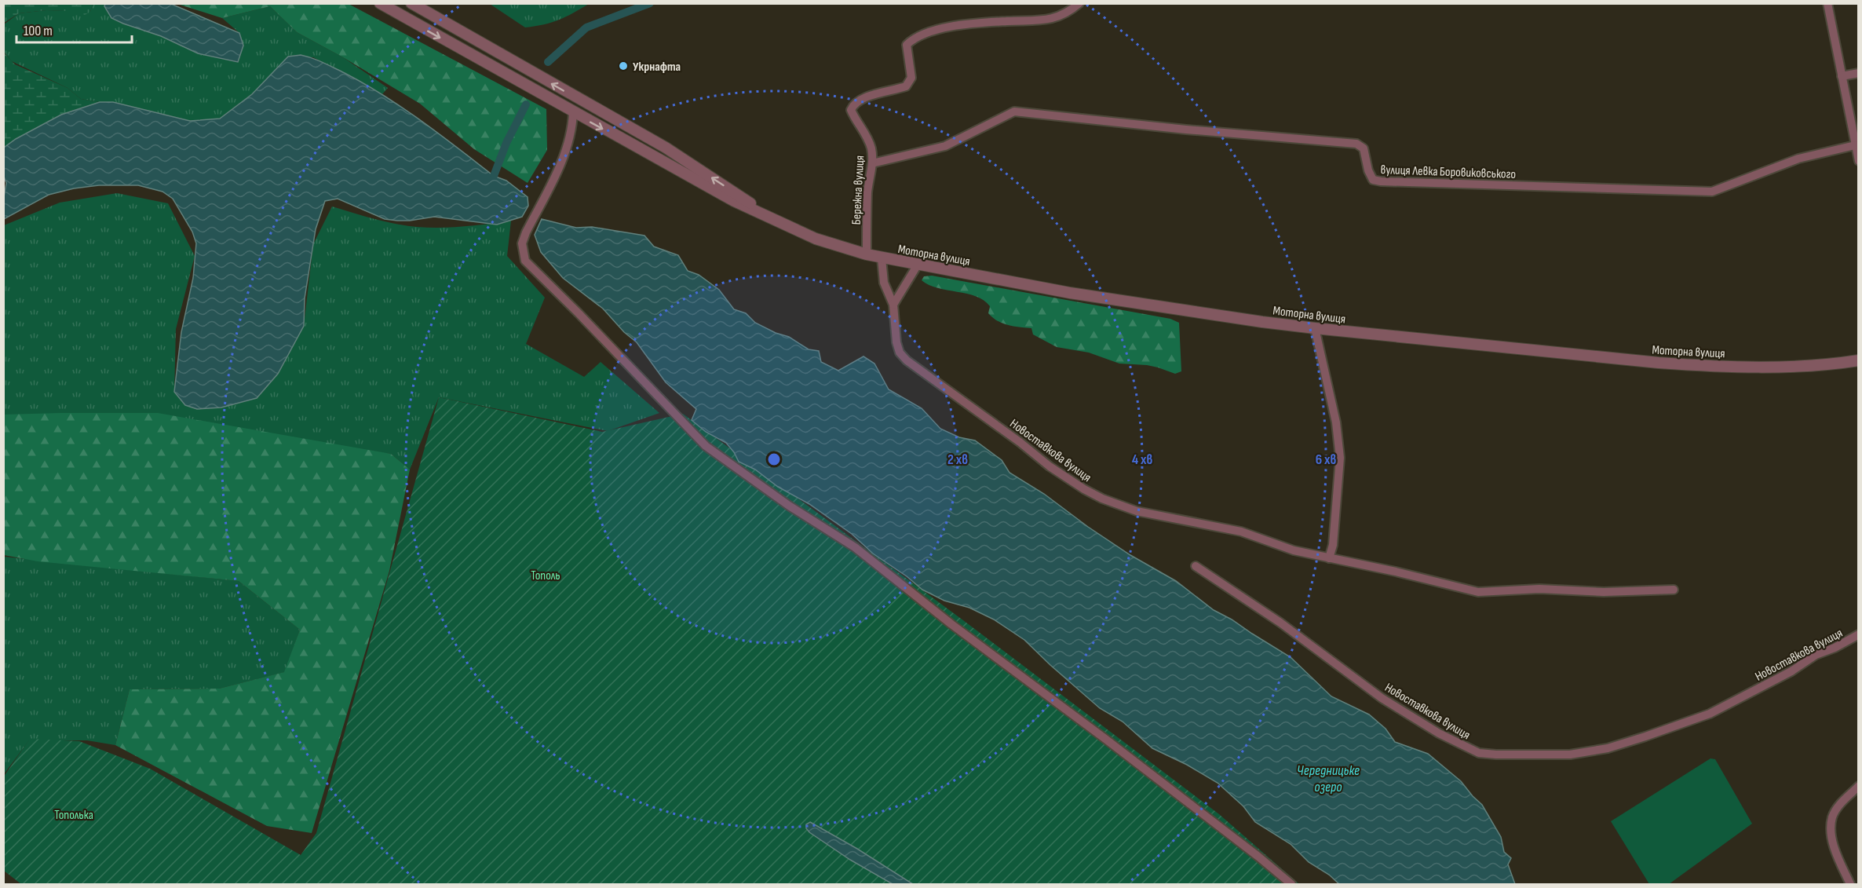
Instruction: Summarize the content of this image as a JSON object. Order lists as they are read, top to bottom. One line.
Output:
{"streets":{"street":["вулиця Левка Боровиковського","Бережна вулиця","Моторна вулиця","Новоставкова вулиця"]},"crossings":[["вулиця Левка Боровиковського","Бережна вулиця"],["Бережна вулиця","Моторна вулиця"],["Моторна вулиця","Новоставкова вулиця"]],"water":["Чередницьке озеро"],"parks":["Тополь","Тополька"],"places":["Укрнафта"],"scale_bar":"100 m","rings":["2 хв","4 хв","6 хв"]}
